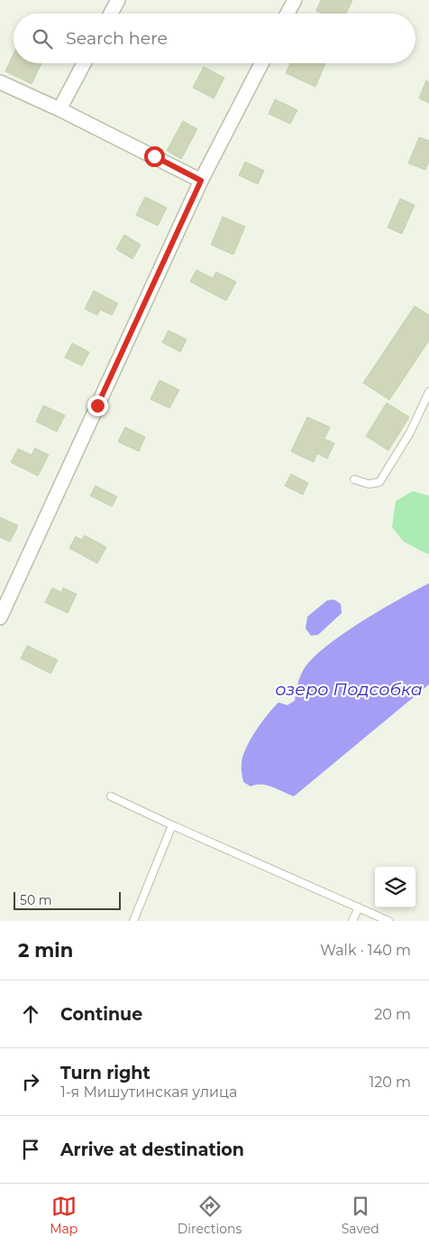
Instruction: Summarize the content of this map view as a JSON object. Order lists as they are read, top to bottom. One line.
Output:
{"water":["озеро Подсобка"],"scale_bar":"50 m","page":{"search":"Search here","scale":"50 m","heading":["2 min","Walk · 140 m"],"list":[["Continue","20 m"],["Turn right","1-я Мишутинская улица","120 m"],"Arrive at destination"],"nav":["Map","Directions","Saved"]}}
